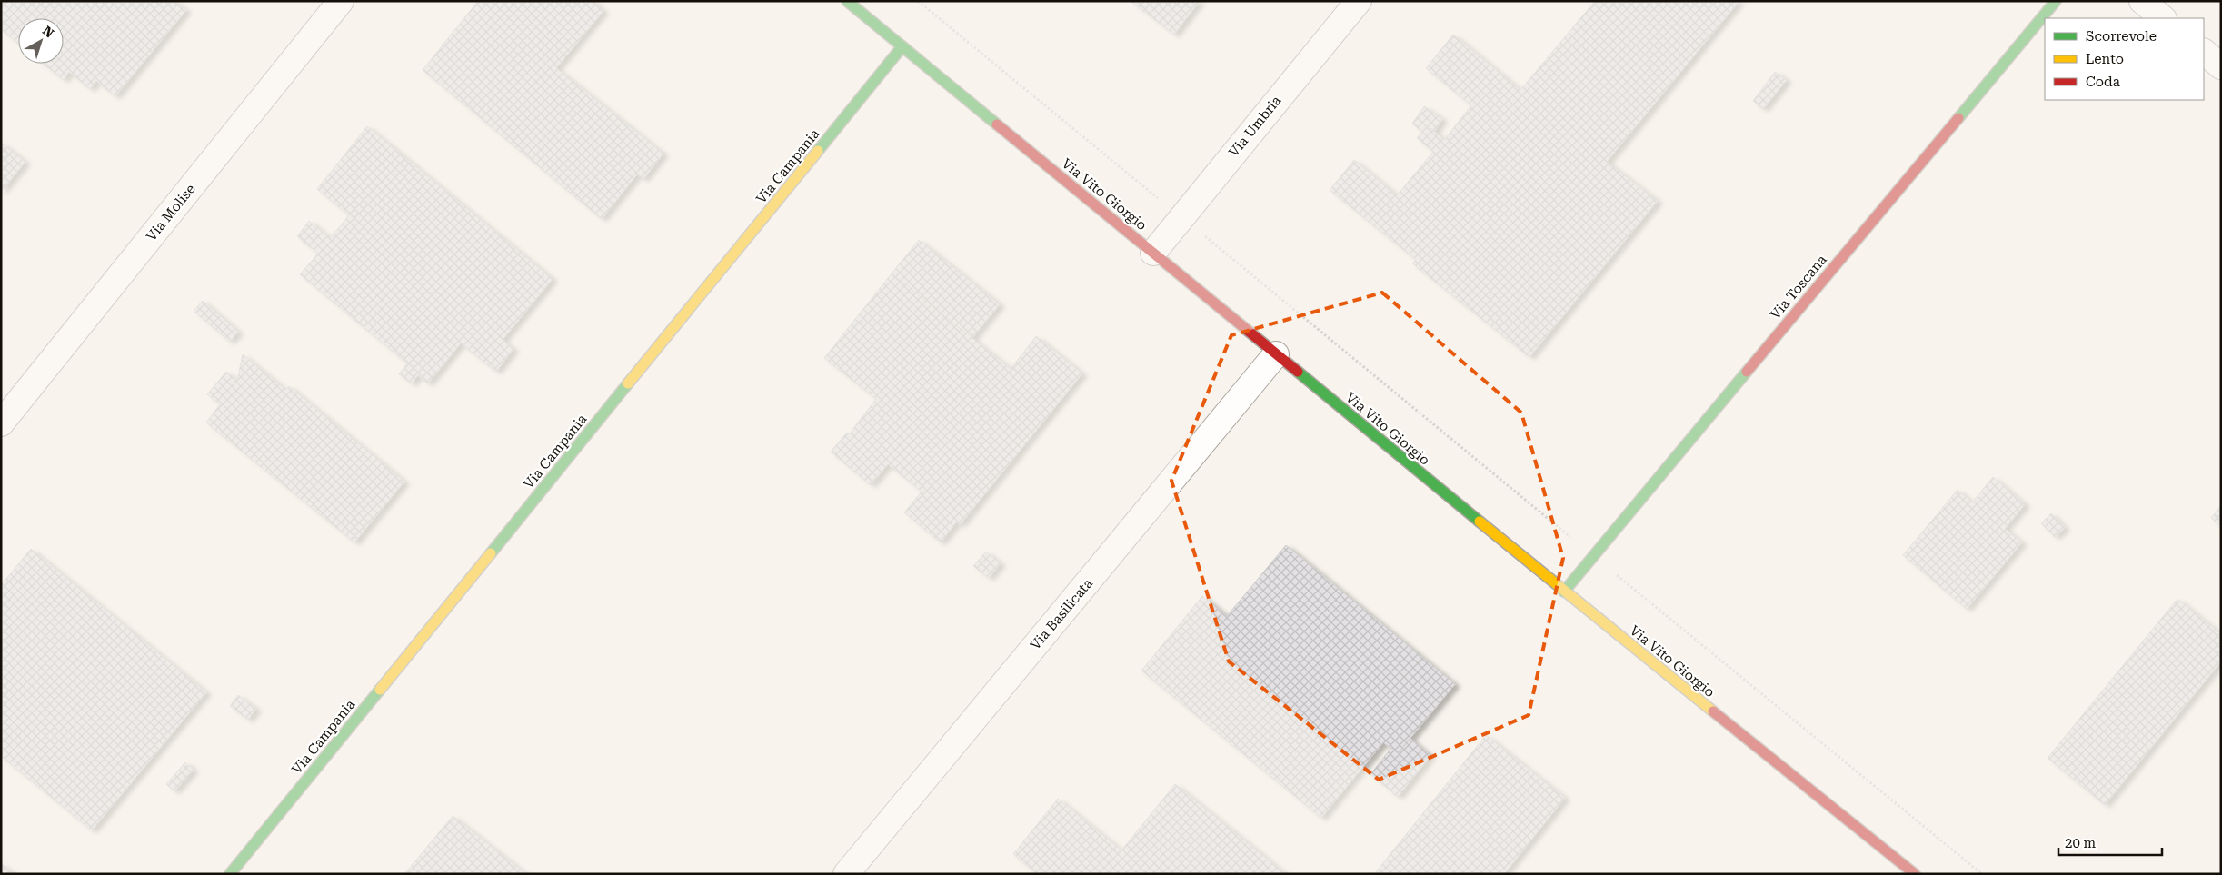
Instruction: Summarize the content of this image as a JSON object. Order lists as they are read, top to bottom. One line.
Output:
{"streets":{"street":["Via Umbria","Via Campania","Via Vito Giorgio","Via Molise","Via Toscana","Via Basilicata"]},"crossings":[["Via Umbria","Via Vito Giorgio"],["Via Campania","Via Vito Giorgio"],["Via Vito Giorgio","Via Toscana"],["Via Vito Giorgio","Via Basilicata"]],"legend":["Scorrevole","Lento","Coda"],"scale_bar":"20 m","north":"top right"}
